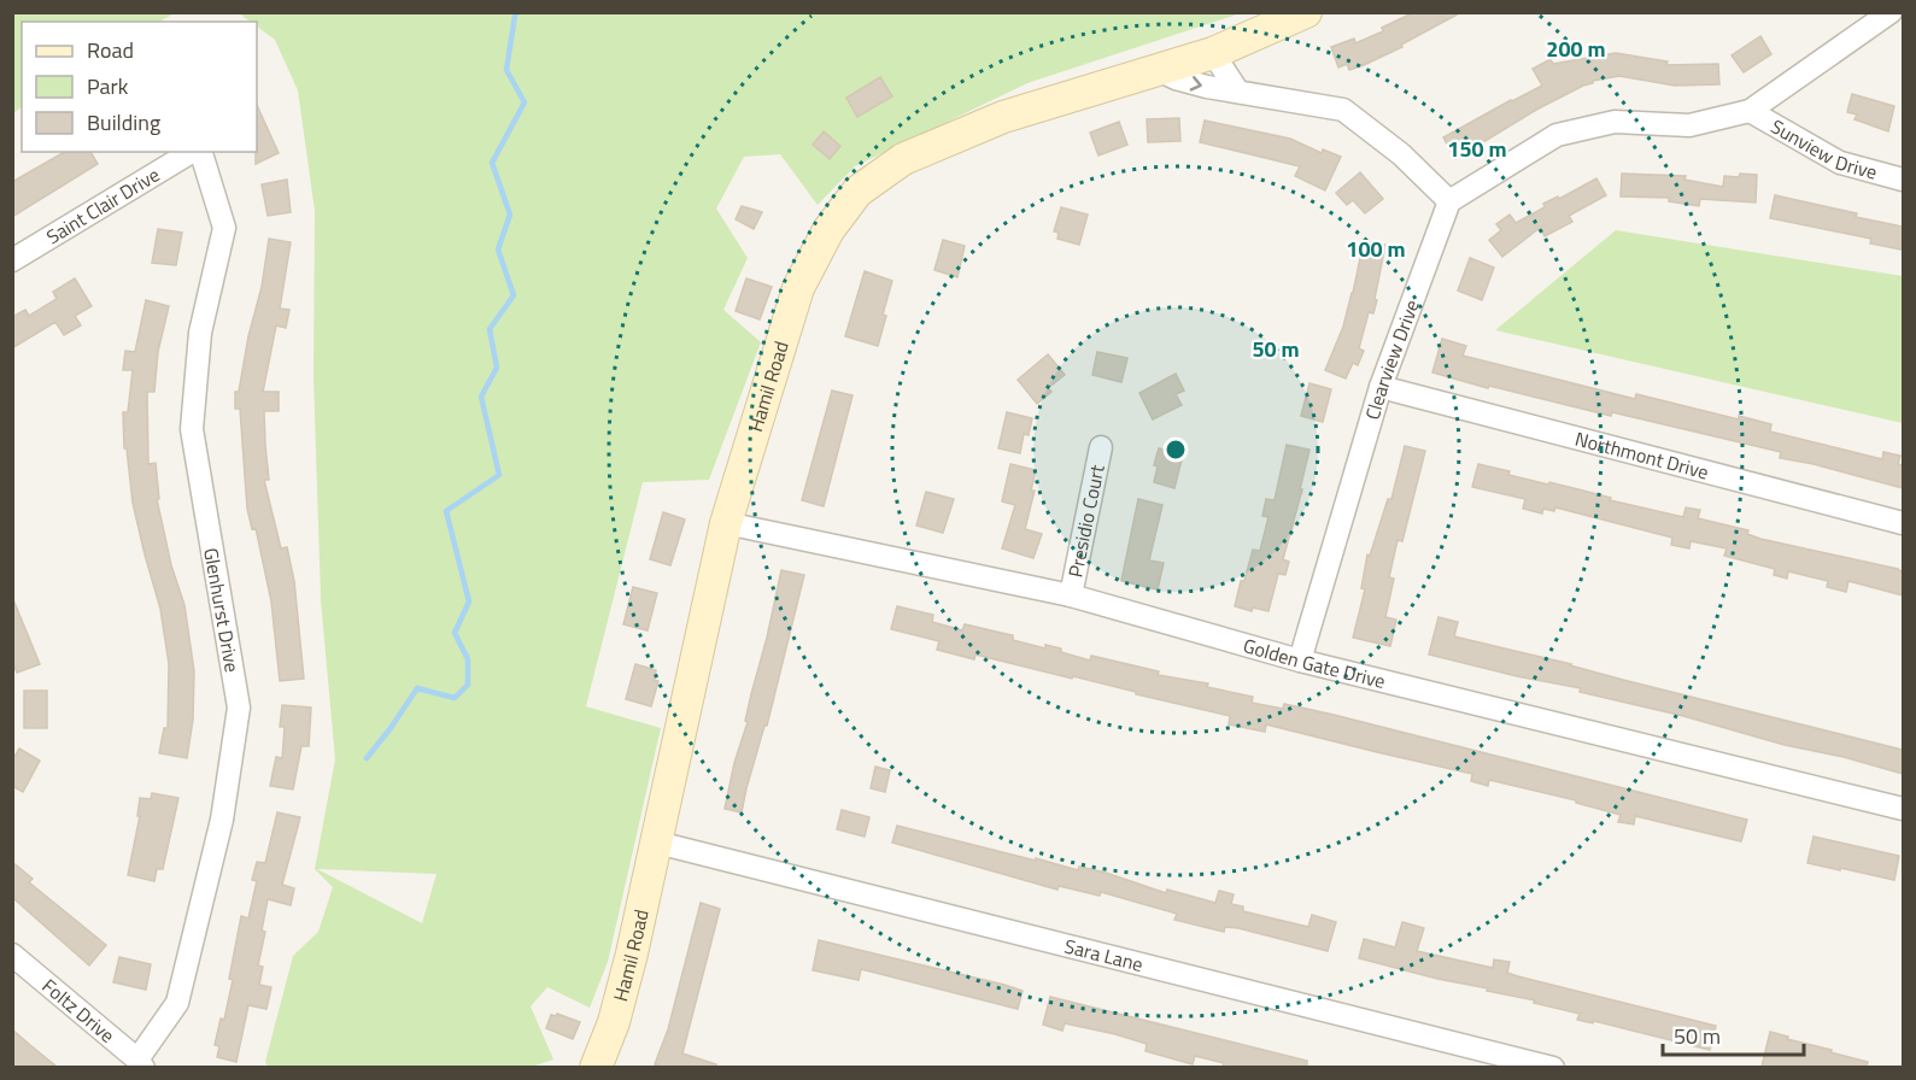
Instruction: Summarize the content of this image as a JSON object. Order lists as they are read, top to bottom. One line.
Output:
{"streets":{"street":["Sunview Drive","Saint Clair Drive","Clearview Drive","Hamil Road","Northmont Drive","Presidio Court","Glenhurst Drive","Golden Gate Drive","Sara Lane","Foltz Drive"]},"crossings":[["Clearview Drive","Northmont Drive"],["Clearview Drive","Golden Gate Drive"],["Hamil Road","Golden Gate Drive"],["Hamil Road","Sara Lane"],["Presidio Court","Golden Gate Drive"],["Glenhurst Drive","Foltz Drive"]],"legend":["Road","Park","Building"],"scale_bar":"50 m","rings":["200 m","150 m","100 m","50 m"]}
